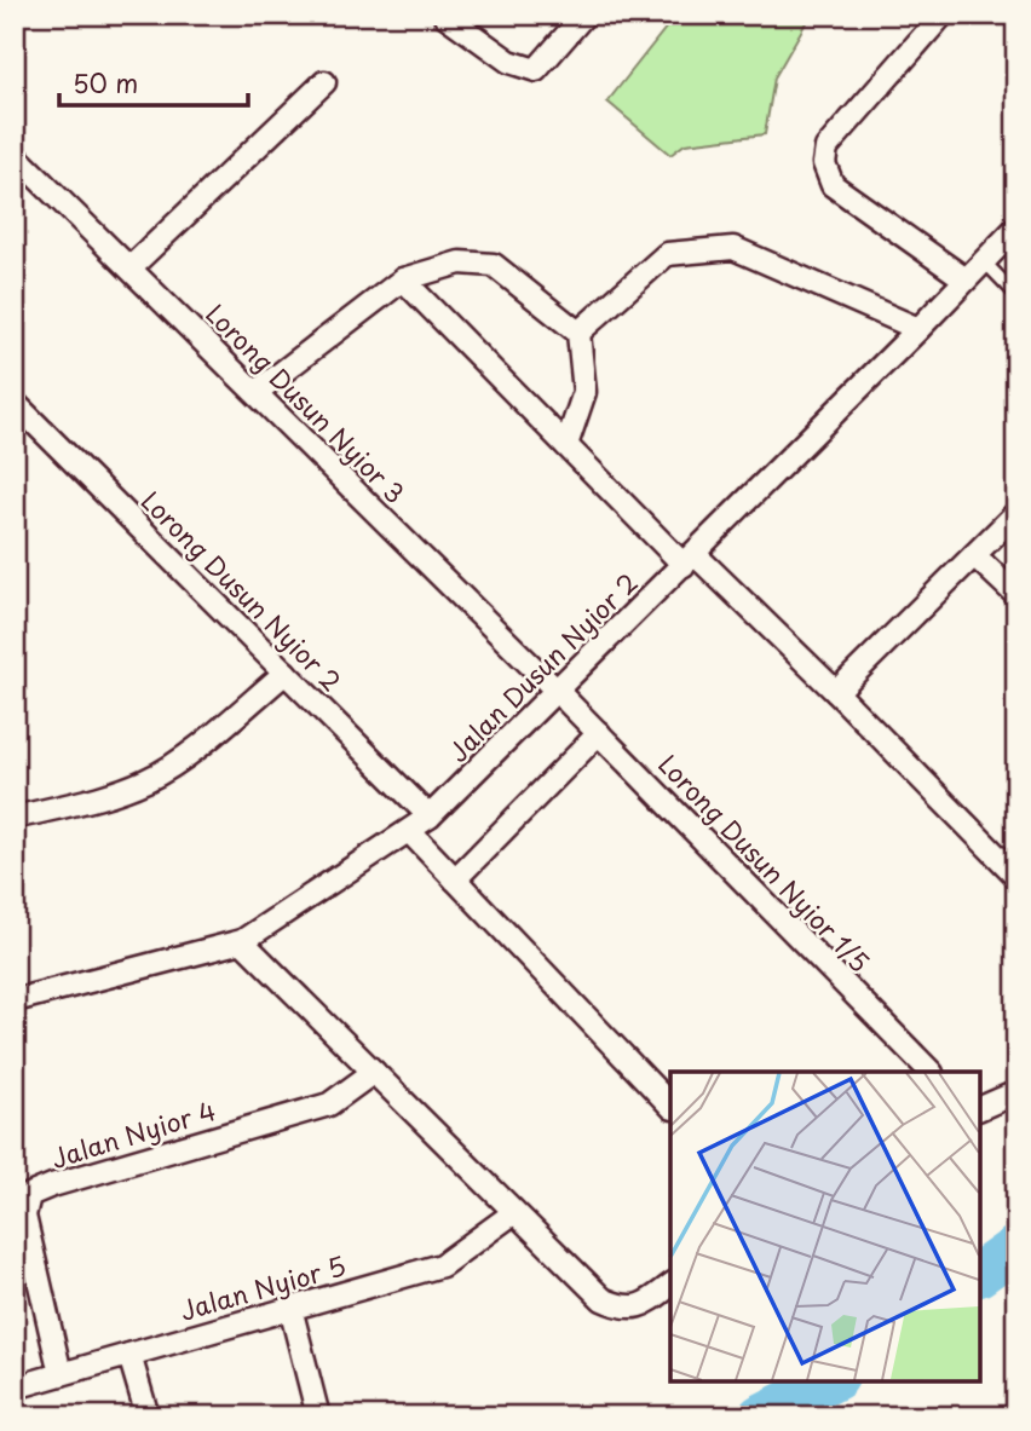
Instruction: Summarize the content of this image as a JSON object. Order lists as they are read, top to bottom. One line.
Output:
{"streets":{"street":["Lorong Dusun Nyior 3","Lorong Dusun Nyior 2","Jalan Dusun Nyior 2","Lorong Dusun Nyior 1/5","Jalan Nyior 4","Jalan Nyior 5"]},"crossings":[["Lorong Dusun Nyior 3","Jalan Dusun Nyior 2"],["Lorong Dusun Nyior 3","Lorong Dusun Nyior 1/5"],["Lorong Dusun Nyior 2","Jalan Dusun Nyior 2"],["Jalan Dusun Nyior 2","Lorong Dusun Nyior 1/5"],["Jalan Nyior 4","Jalan Nyior 5"]],"scale_bar":"50 m"}
